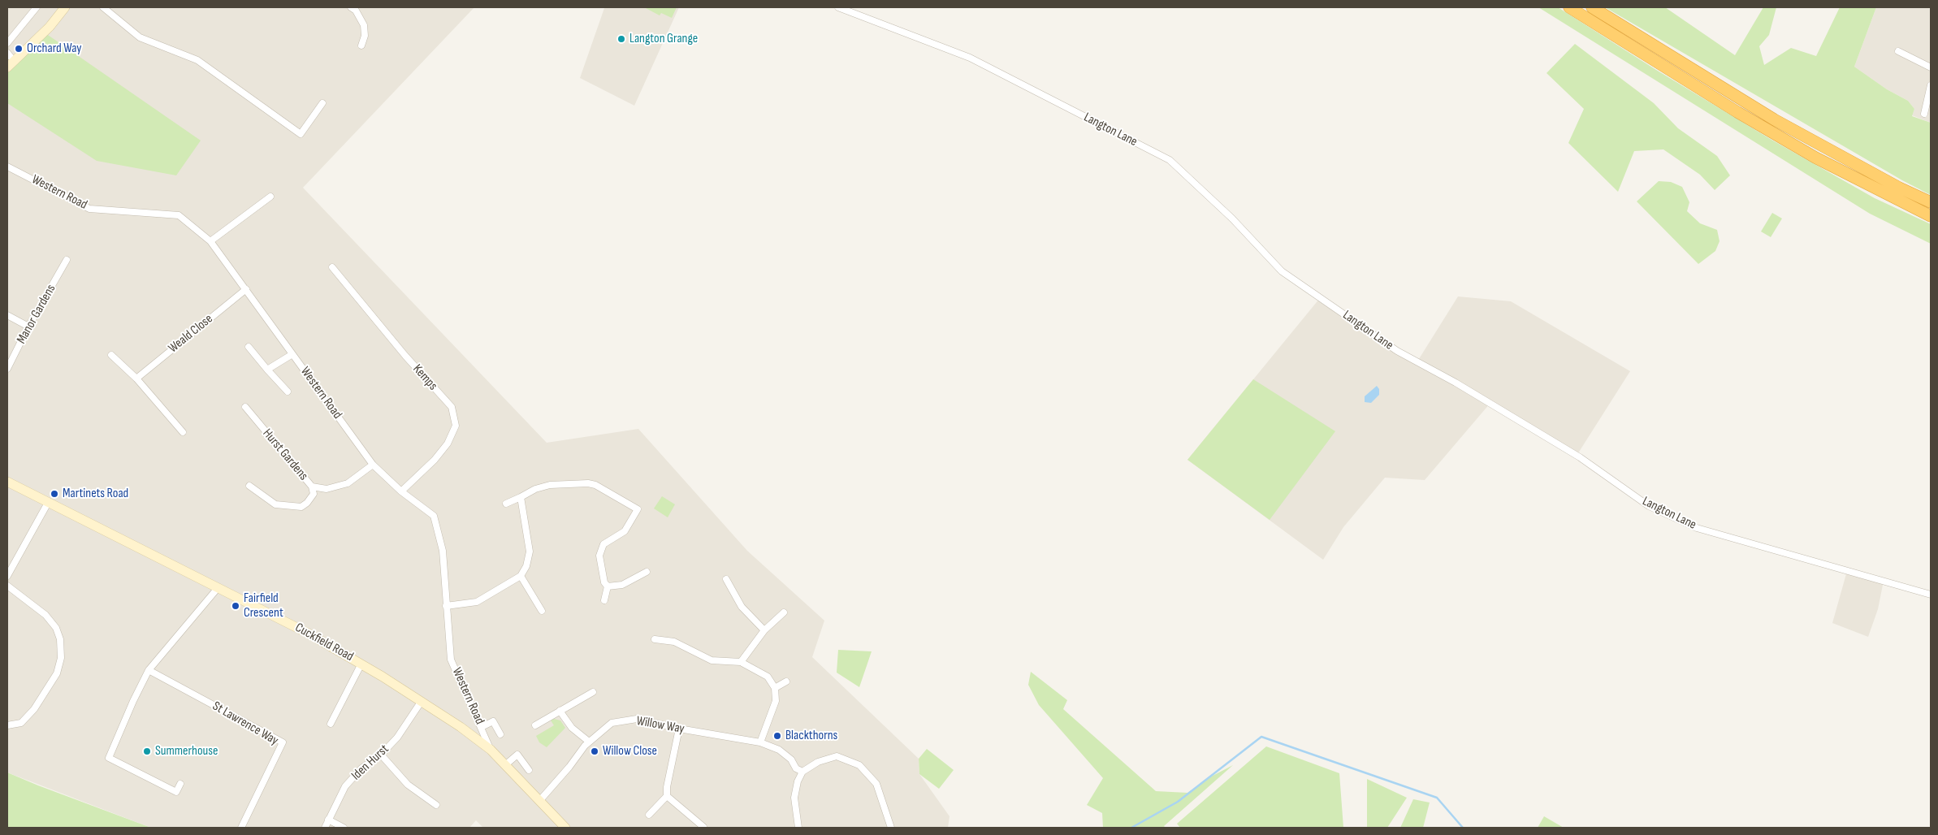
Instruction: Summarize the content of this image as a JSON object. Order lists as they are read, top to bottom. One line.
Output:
{"streets":{"street":["Langton Lane","Western Road","Manor Gardens","Weald Close","Kemps","Hurst Gardens","Cuckfield Road","St Lawrence Way","Willow Way","Iden Hurst"]},"crossings":[["Western Road","Weald Close"],["Western Road","Kemps"],["Western Road","Hurst Gardens"],["Western Road","Cuckfield Road"],["Cuckfield Road","Willow Way"],["Cuckfield Road","Iden Hurst"]],"places":["Langton Grange","Orchard Way","Martinets Road","Fairfield Crescent","Blackthorns","Summerhouse","Willow Close"]}
